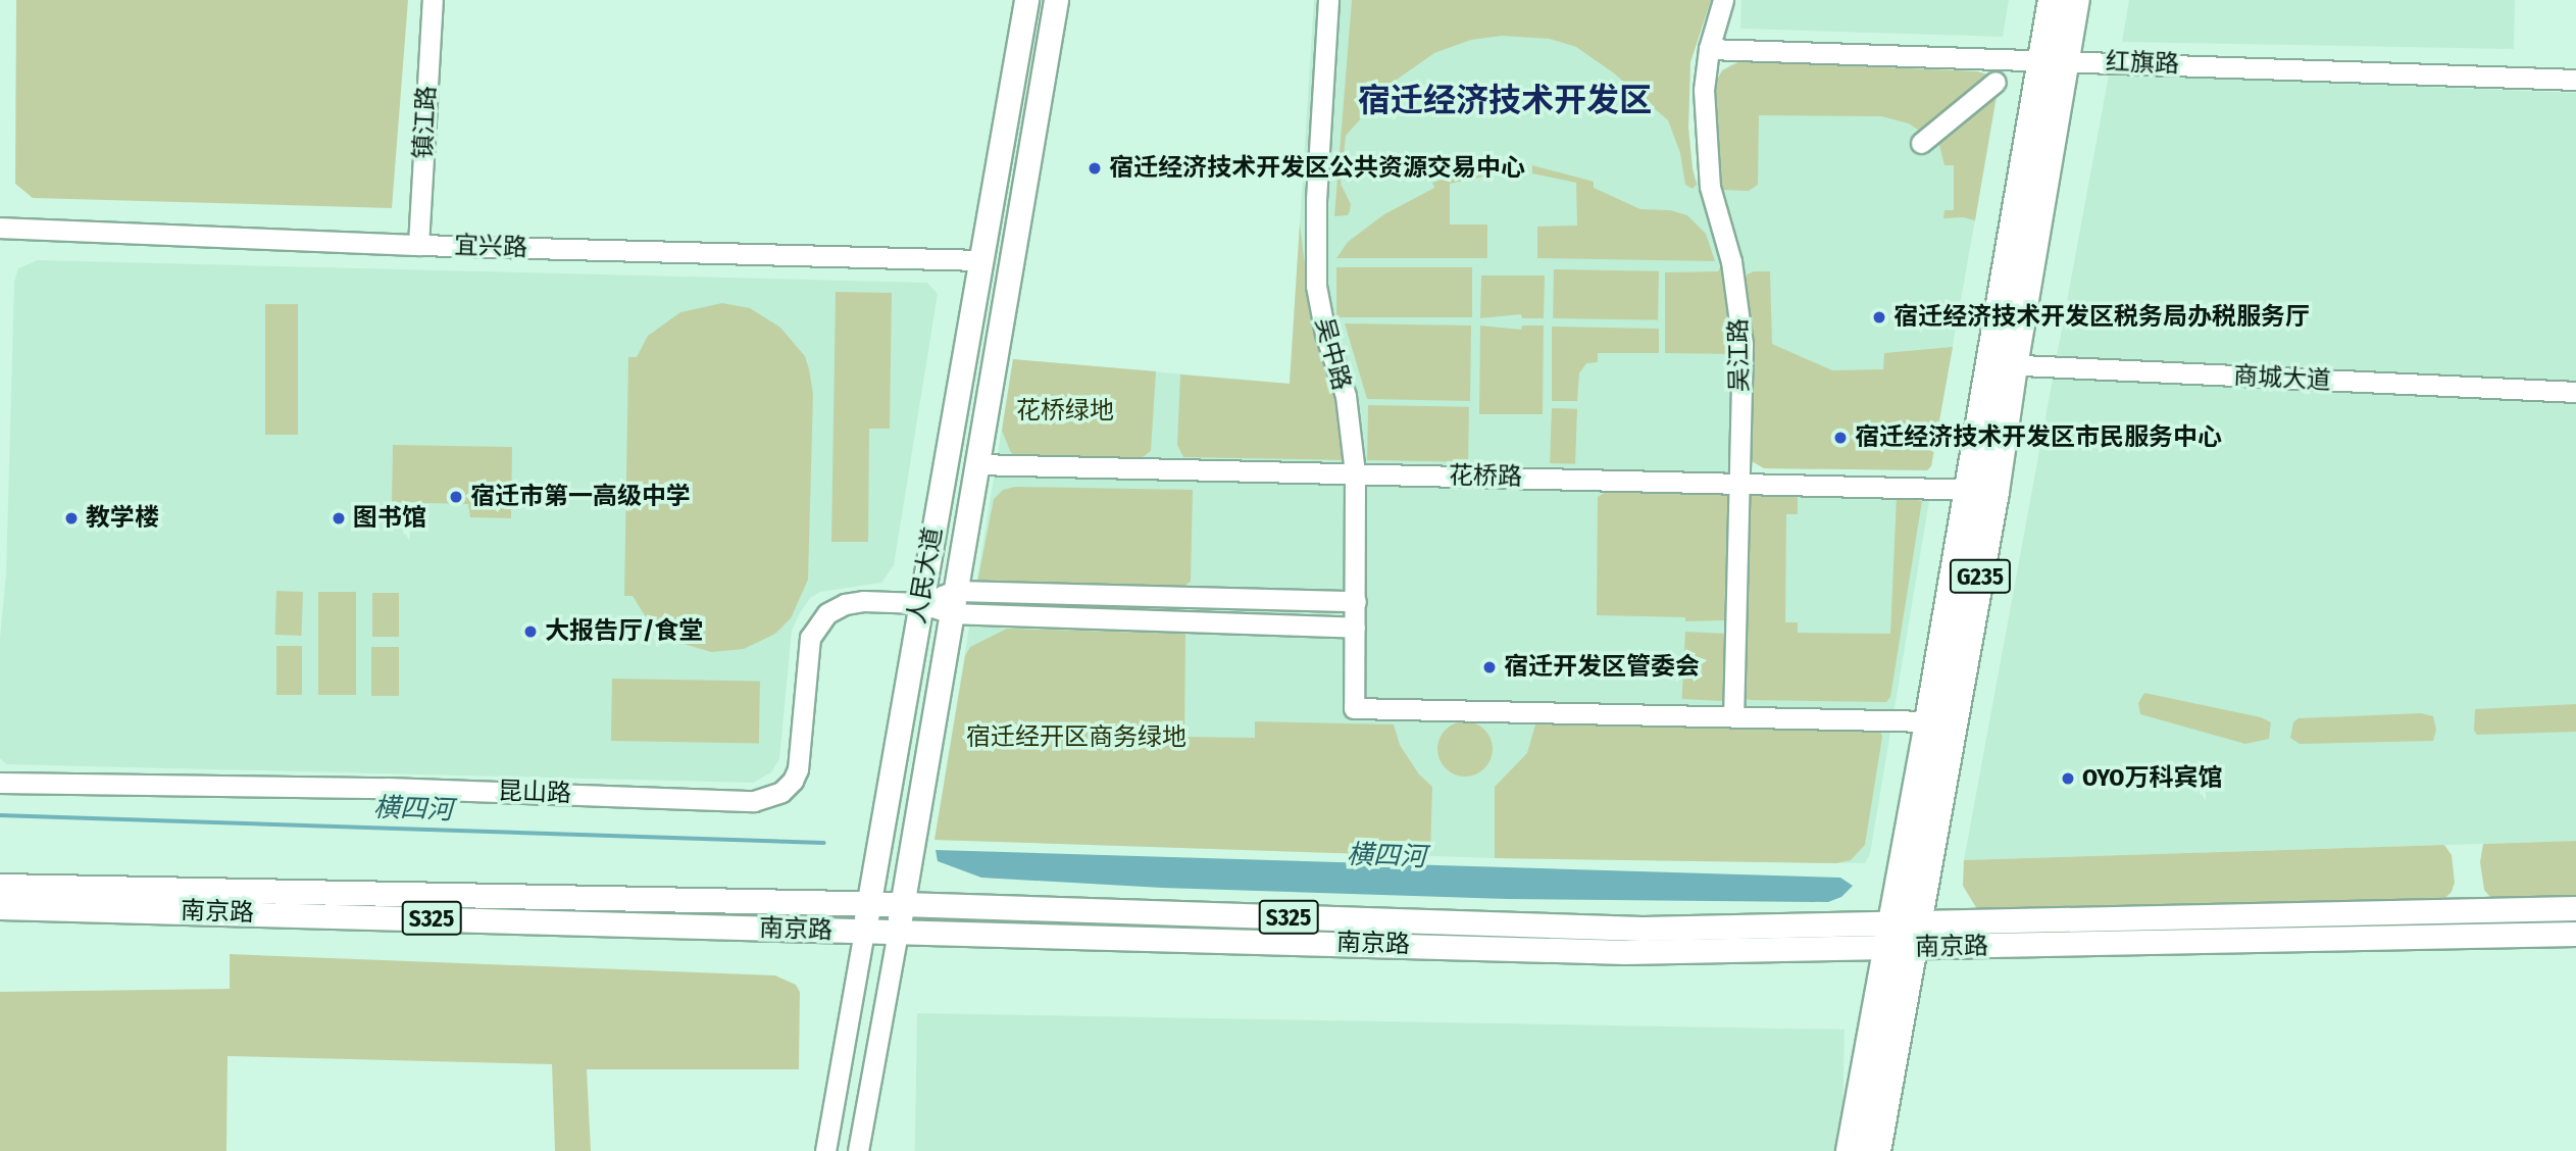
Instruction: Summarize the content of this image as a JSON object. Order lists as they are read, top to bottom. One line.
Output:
{"streets":{"highway":["G235"],"main road":["人民大道","南京路","S325"],"street":["红旗路","镇江路","宜兴路","吴中路","吴江路","商城大道","花桥路","昆山路"]},"crossings":[["红旗路","吴江路"],["红旗路","G235"],["镇江路","宜兴路"],["宜兴路","人民大道"],["吴中路","吴江路"],["吴中路","花桥路"],["吴江路","花桥路"],["商城大道","G235"],["花桥路","人民大道"],["花桥路","G235"],["人民大道","昆山路"],["人民大道","南京路"],["G235","南京路"]],"districts":["宿迁经济技术开发区"],"water":["横四河"],"parks":["花桥绿地","宿迁经开区商务绿地"],"places":["宿迁经济技术开发区公共资源交易中心","宿迁经济技术开发区税务局办税服务厅","宿迁经济技术开发区市民服务中心","宿迁市第一高级中学","教学楼","图书馆","大报告厅/食堂","宿迁开发区管委会","OYO万科宾馆"]}
